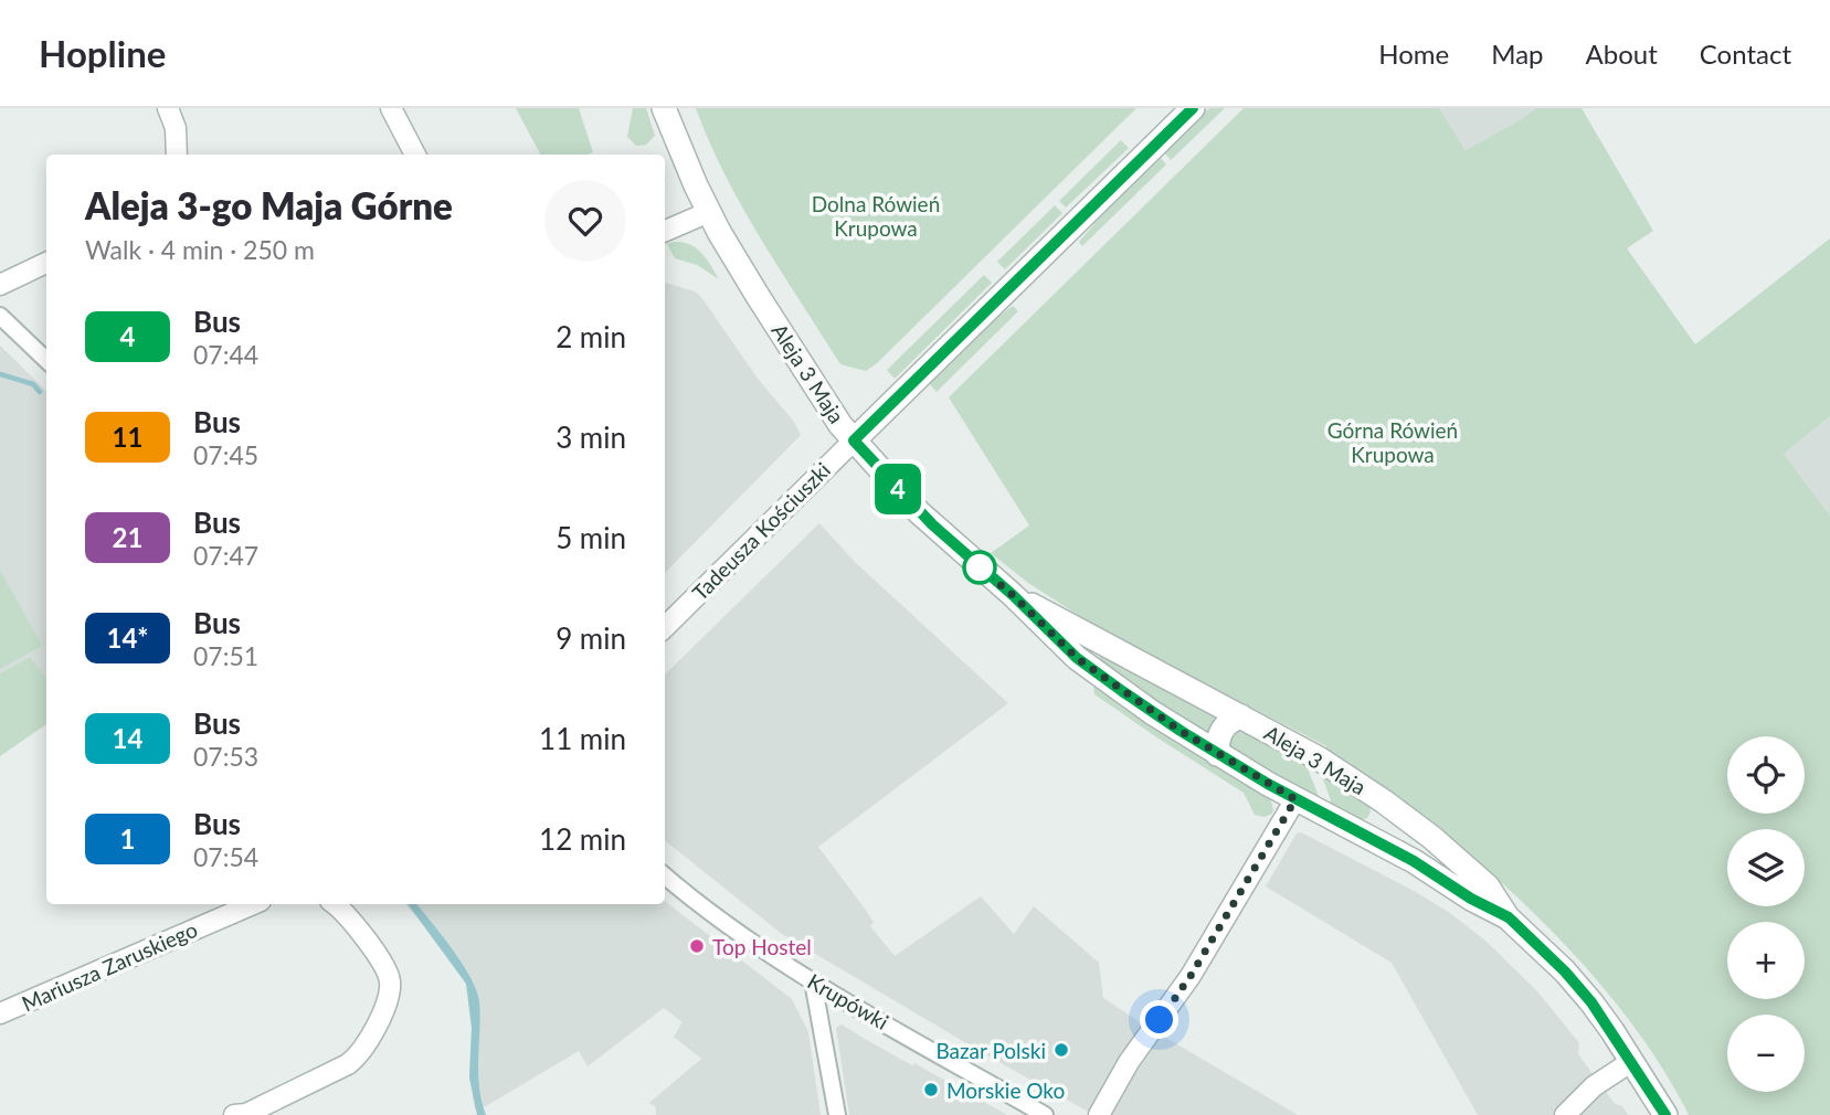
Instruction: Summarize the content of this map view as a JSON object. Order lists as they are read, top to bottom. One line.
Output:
{"streets":{"street":["Aleja 3 Maja","Tadeusza Kościuszki","Mariusza Zaruskiego","Krupówki"]},"crossings":[["Aleja 3 Maja","Tadeusza Kościuszki"]],"parks":["Dolna Rówień Krupowa","Górna Rówień Krupowa"],"places":["Top Hostel","Bazar Polski","Morskie Oko"],"lines":["bus line 4"],"page":{"header":"Hopline","nav":["Home","Map","About","Contact"],"on_map":"4","heading":["Aleja 3-go Maja Górne","Walk · 4 min · 250 m"],"list":[{"mark":"4","name":"Bus","note":"07:44","value":"2 min"},{"mark":"11","name":"Bus","note":"07:45","value":"3 min"},{"mark":"21","name":"Bus","note":"07:47","value":"5 min"},{"mark":"14*","name":"Bus","note":"07:51","value":"9 min"},{"mark":"14","name":"Bus","note":"07:53","value":"11 min"},{"mark":"1","name":"Bus","note":"07:54","value":"12 min"}],"map_buttons":["+","−"]}}
